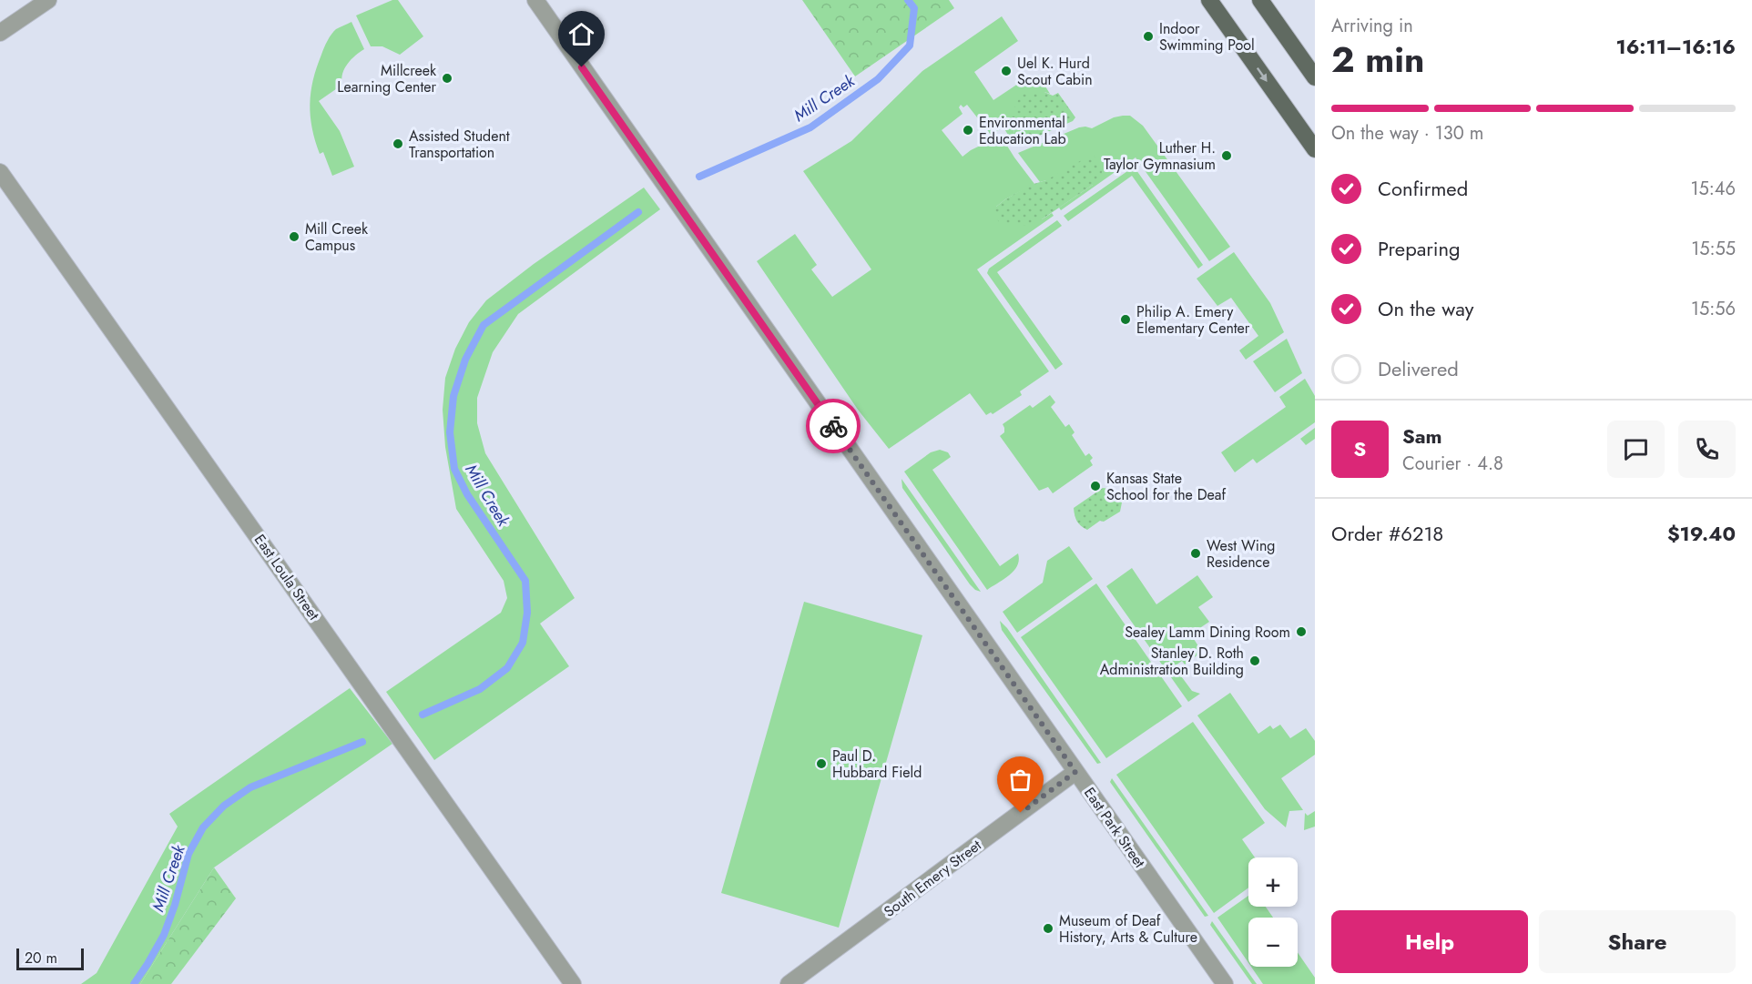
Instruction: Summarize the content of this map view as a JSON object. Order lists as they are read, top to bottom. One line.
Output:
{"streets":{"street":["East Loula Street","East Park Street","South Emery Street"]},"crossings":[["East Park Street","South Emery Street"]],"water":["Mill Creek"],"places":["Indoor Swimming Pool","Uel K. Hurd Scout Cabin","Millcreek Learning Center","Environmental Education Lab","Assisted Student Transportation","Luther H. Taylor Gymnasium","Mill Creek Campus","Philip A. Emery Elementary Center","Kansas State School for the Deaf","West Wing Residence","Sealey Lamm Dining Room","Stanley D. Roth Administration Building","Paul D. Hubbard Field","Museum of Deaf History, Arts & Culture"],"scale_bar":"20 m","page":{"heading":["2 min","Arriving in","16:11–16:16"],"panel":["Sam","Courier · 4.8","Order #6218","$19.40"],"bar":"On the way · 130 m","list":[["Confirmed","15:46"],["Preparing","15:55"],["On the way","15:56"],"Delivered"],"round":"S","map_buttons":["+","−"],"buttons":["Help","Share"],"scale":"20 m"}}
